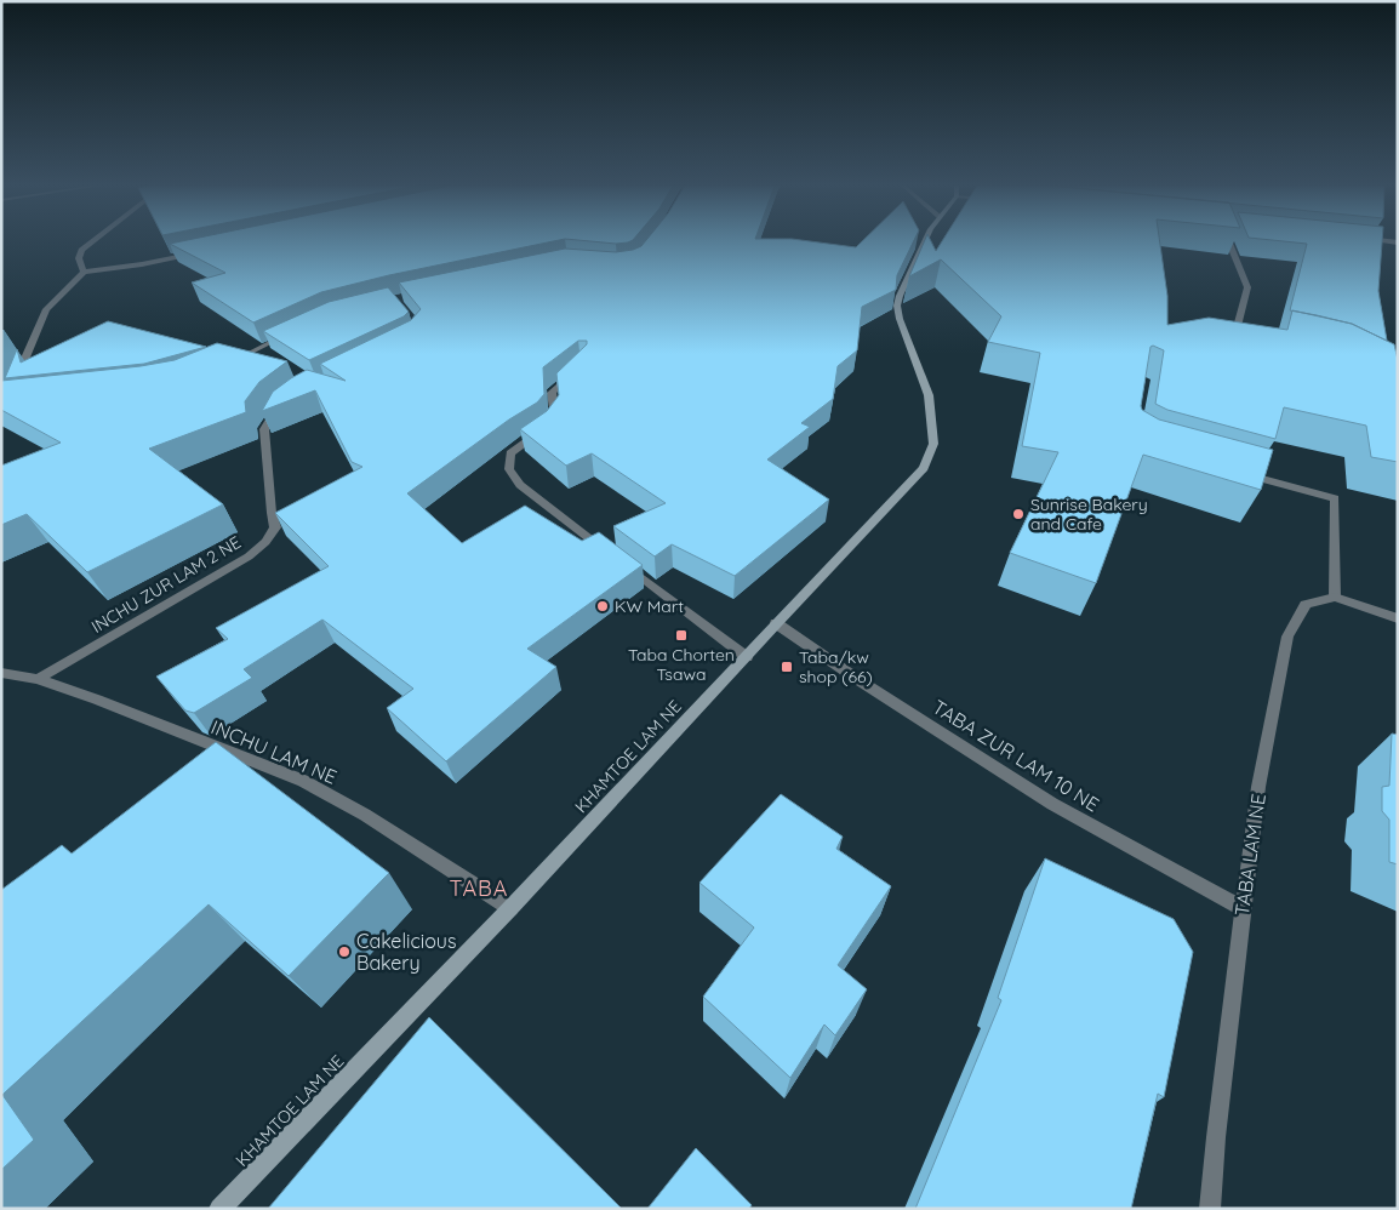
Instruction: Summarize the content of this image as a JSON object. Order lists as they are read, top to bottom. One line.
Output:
{"streets":{"main road":["KHAMTOE LAM NE"],"street":["INCHU ZUR LAM 2 NE","INCHU LAM NE","TABA ZUR LAM 10 NE","TABA LAM NE"]},"crossings":[["INCHU ZUR LAM 2 NE","INCHU LAM NE"],["INCHU LAM NE","KHAMTOE LAM NE"],["TABA ZUR LAM 10 NE","KHAMTOE LAM NE"],["TABA ZUR LAM 10 NE","TABA LAM NE"]],"districts":["TABA"],"places":{"other":["Sunrise Bakery and Cafe","KW Mart","Cakelicious Bakery"],"transit":["Taba Chorten Tsawa","Taba/kw shop (66)"]}}
